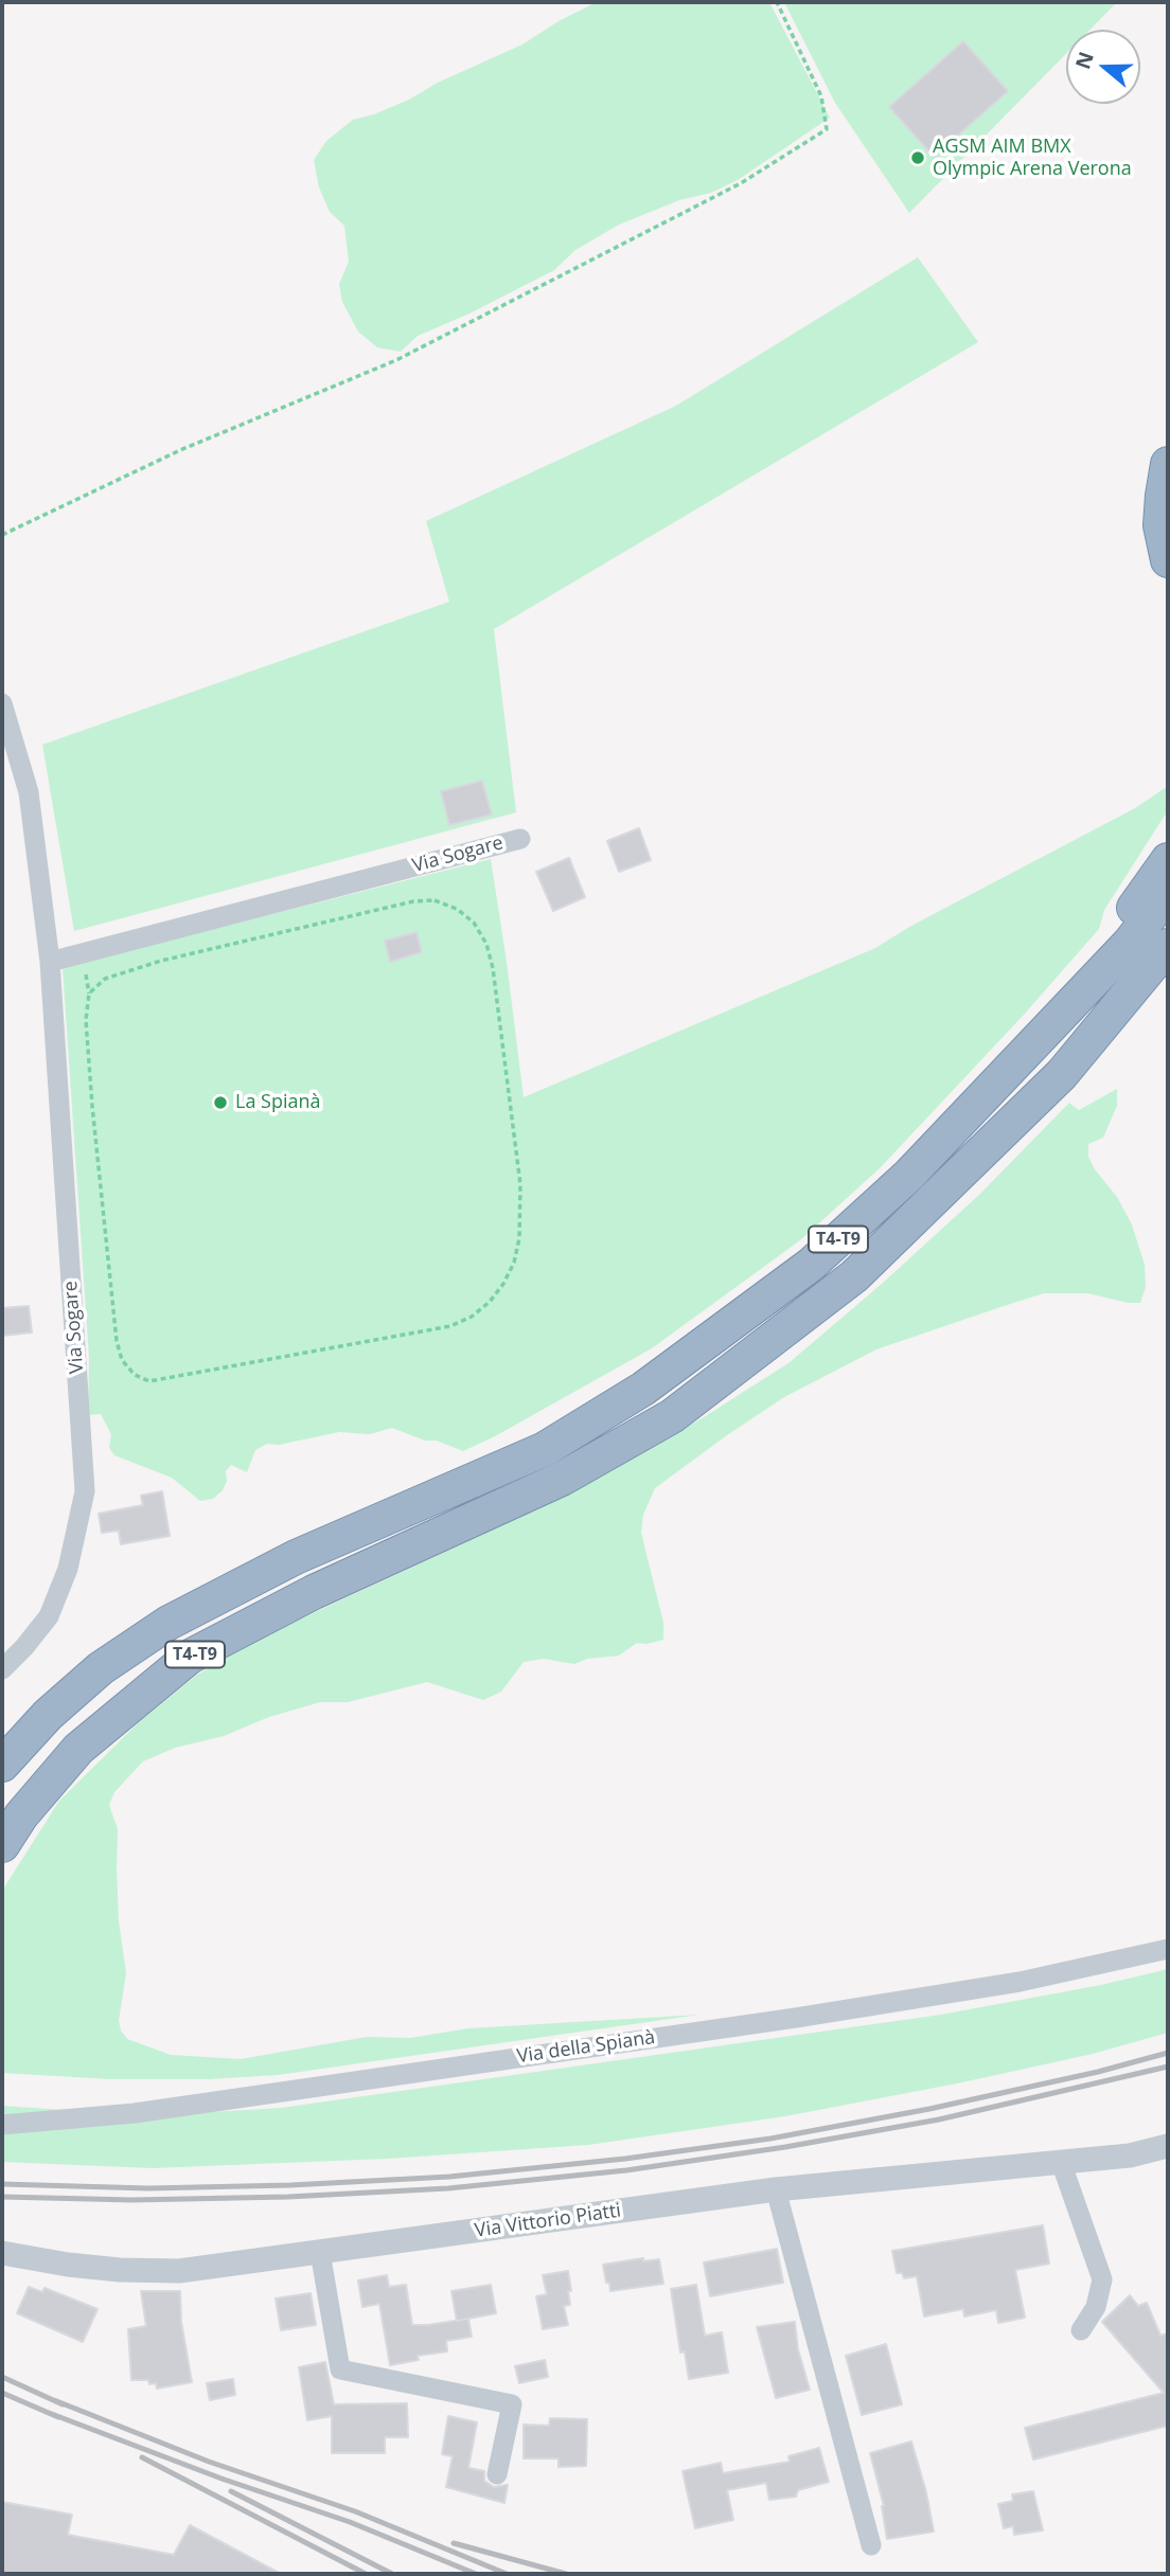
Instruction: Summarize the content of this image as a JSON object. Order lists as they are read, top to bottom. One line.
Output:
{"streets":{"highway":["T4-T9"],"street":["Via Sogare","Via della Spianà","Via Vittorio Piatti"]},"places":["AGSM AIM BMX Olympic Arena Verona","La Spianà"],"north":"left"}
